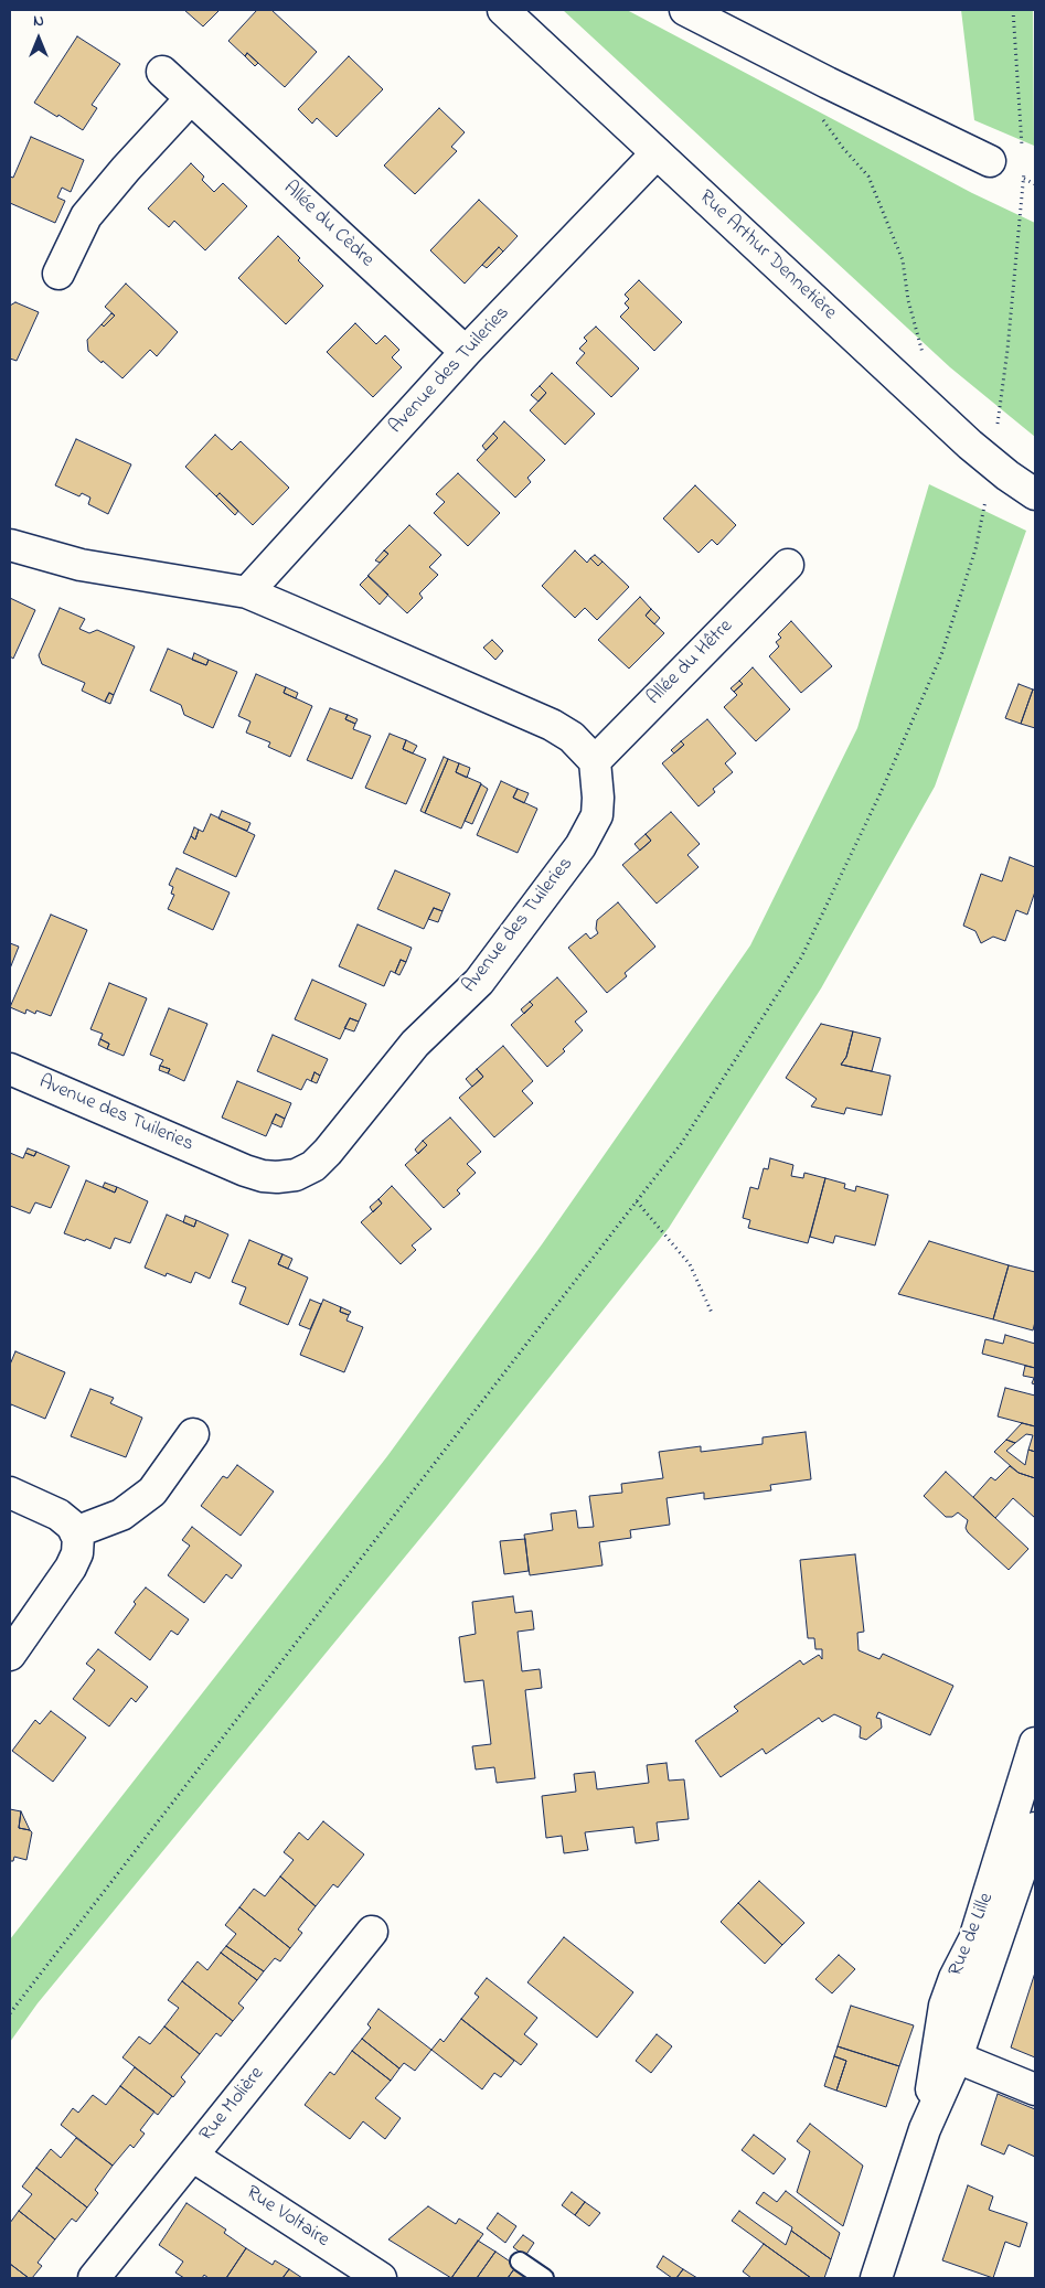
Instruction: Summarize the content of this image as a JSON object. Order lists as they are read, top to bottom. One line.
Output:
{"streets":{"street":["Allée du Cèdre","Rue Arthur Dennetière","Avenue des Tuileries","Allée du Hêtre","Rue de Lille","Rue Molière","Rue Voltaire"]},"crossings":[["Allée du Cèdre","Avenue des Tuileries"],["Rue Arthur Dennetière","Avenue des Tuileries"],["Avenue des Tuileries","Allée du Hêtre"],["Rue Molière","Rue Voltaire"]],"north":"top"}
